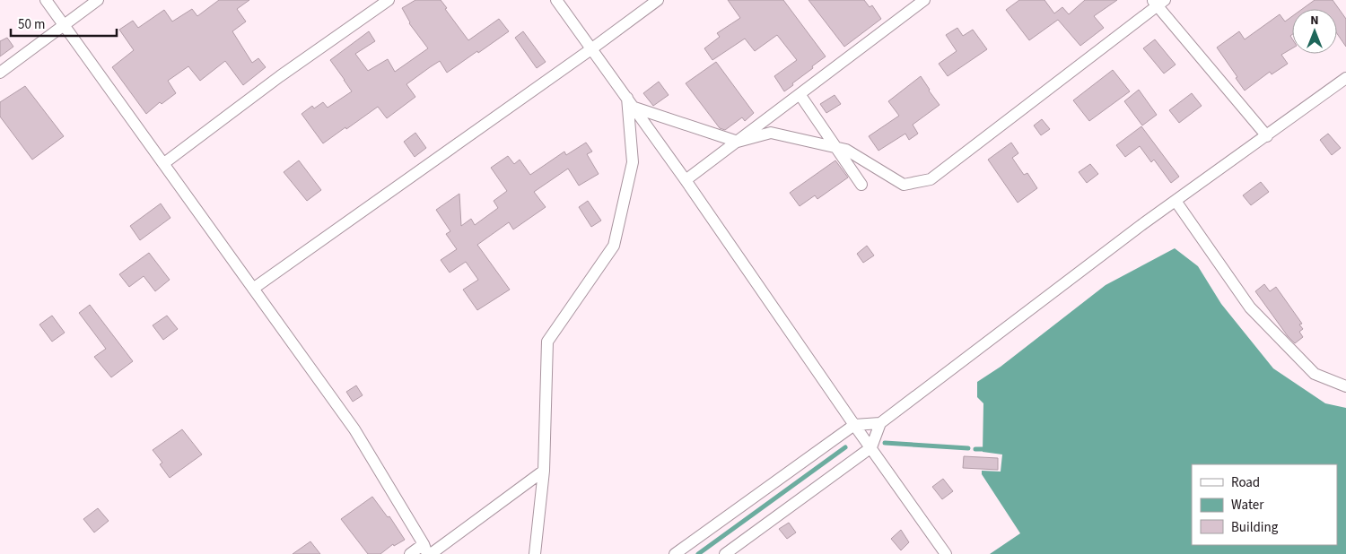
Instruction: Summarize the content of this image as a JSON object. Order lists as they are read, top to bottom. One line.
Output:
{"legend":["Road","Water","Building"],"scale_bar":"50 m","north":"top"}
